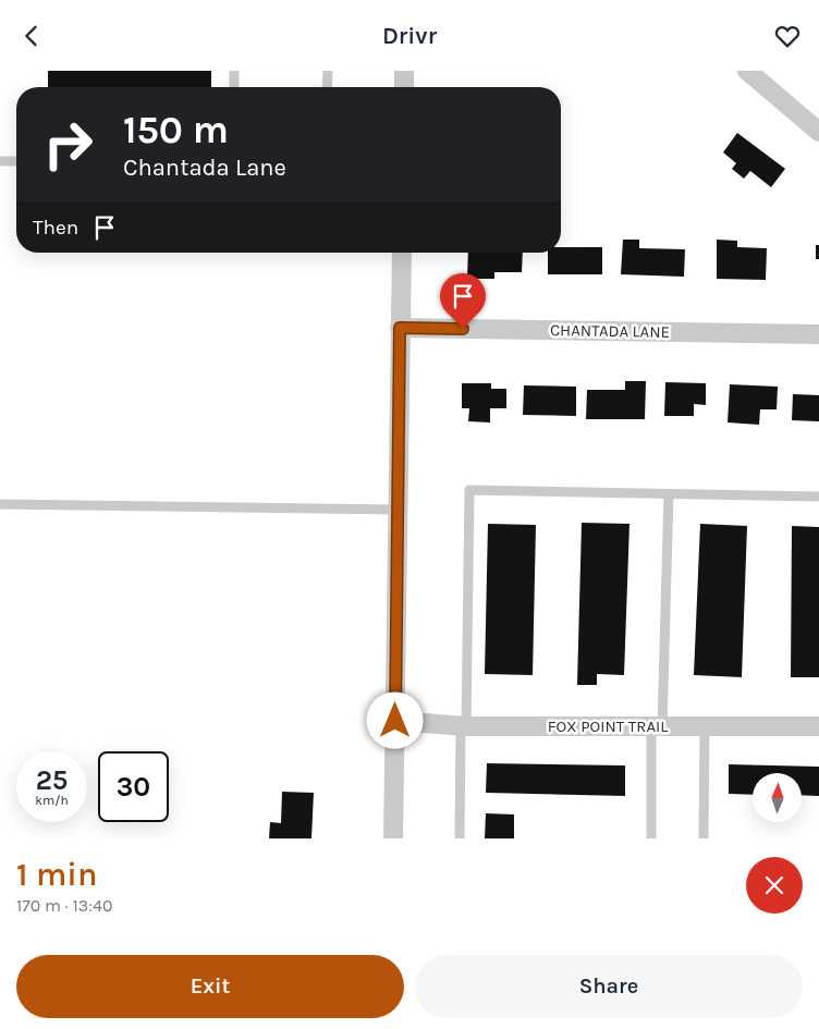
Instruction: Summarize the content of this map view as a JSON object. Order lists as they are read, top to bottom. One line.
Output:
{"streets":{"street":["CHANTADA LANE","FOX POINT TRAIL"]},"north":"top","page":{"header":"Drivr","turn":["150 m","Chantada Lane"],"then":"Then","speed":"25 km/h","limit":"30","heading":["1 min","170 m · 13:40"],"buttons":["Exit","Share"]}}
